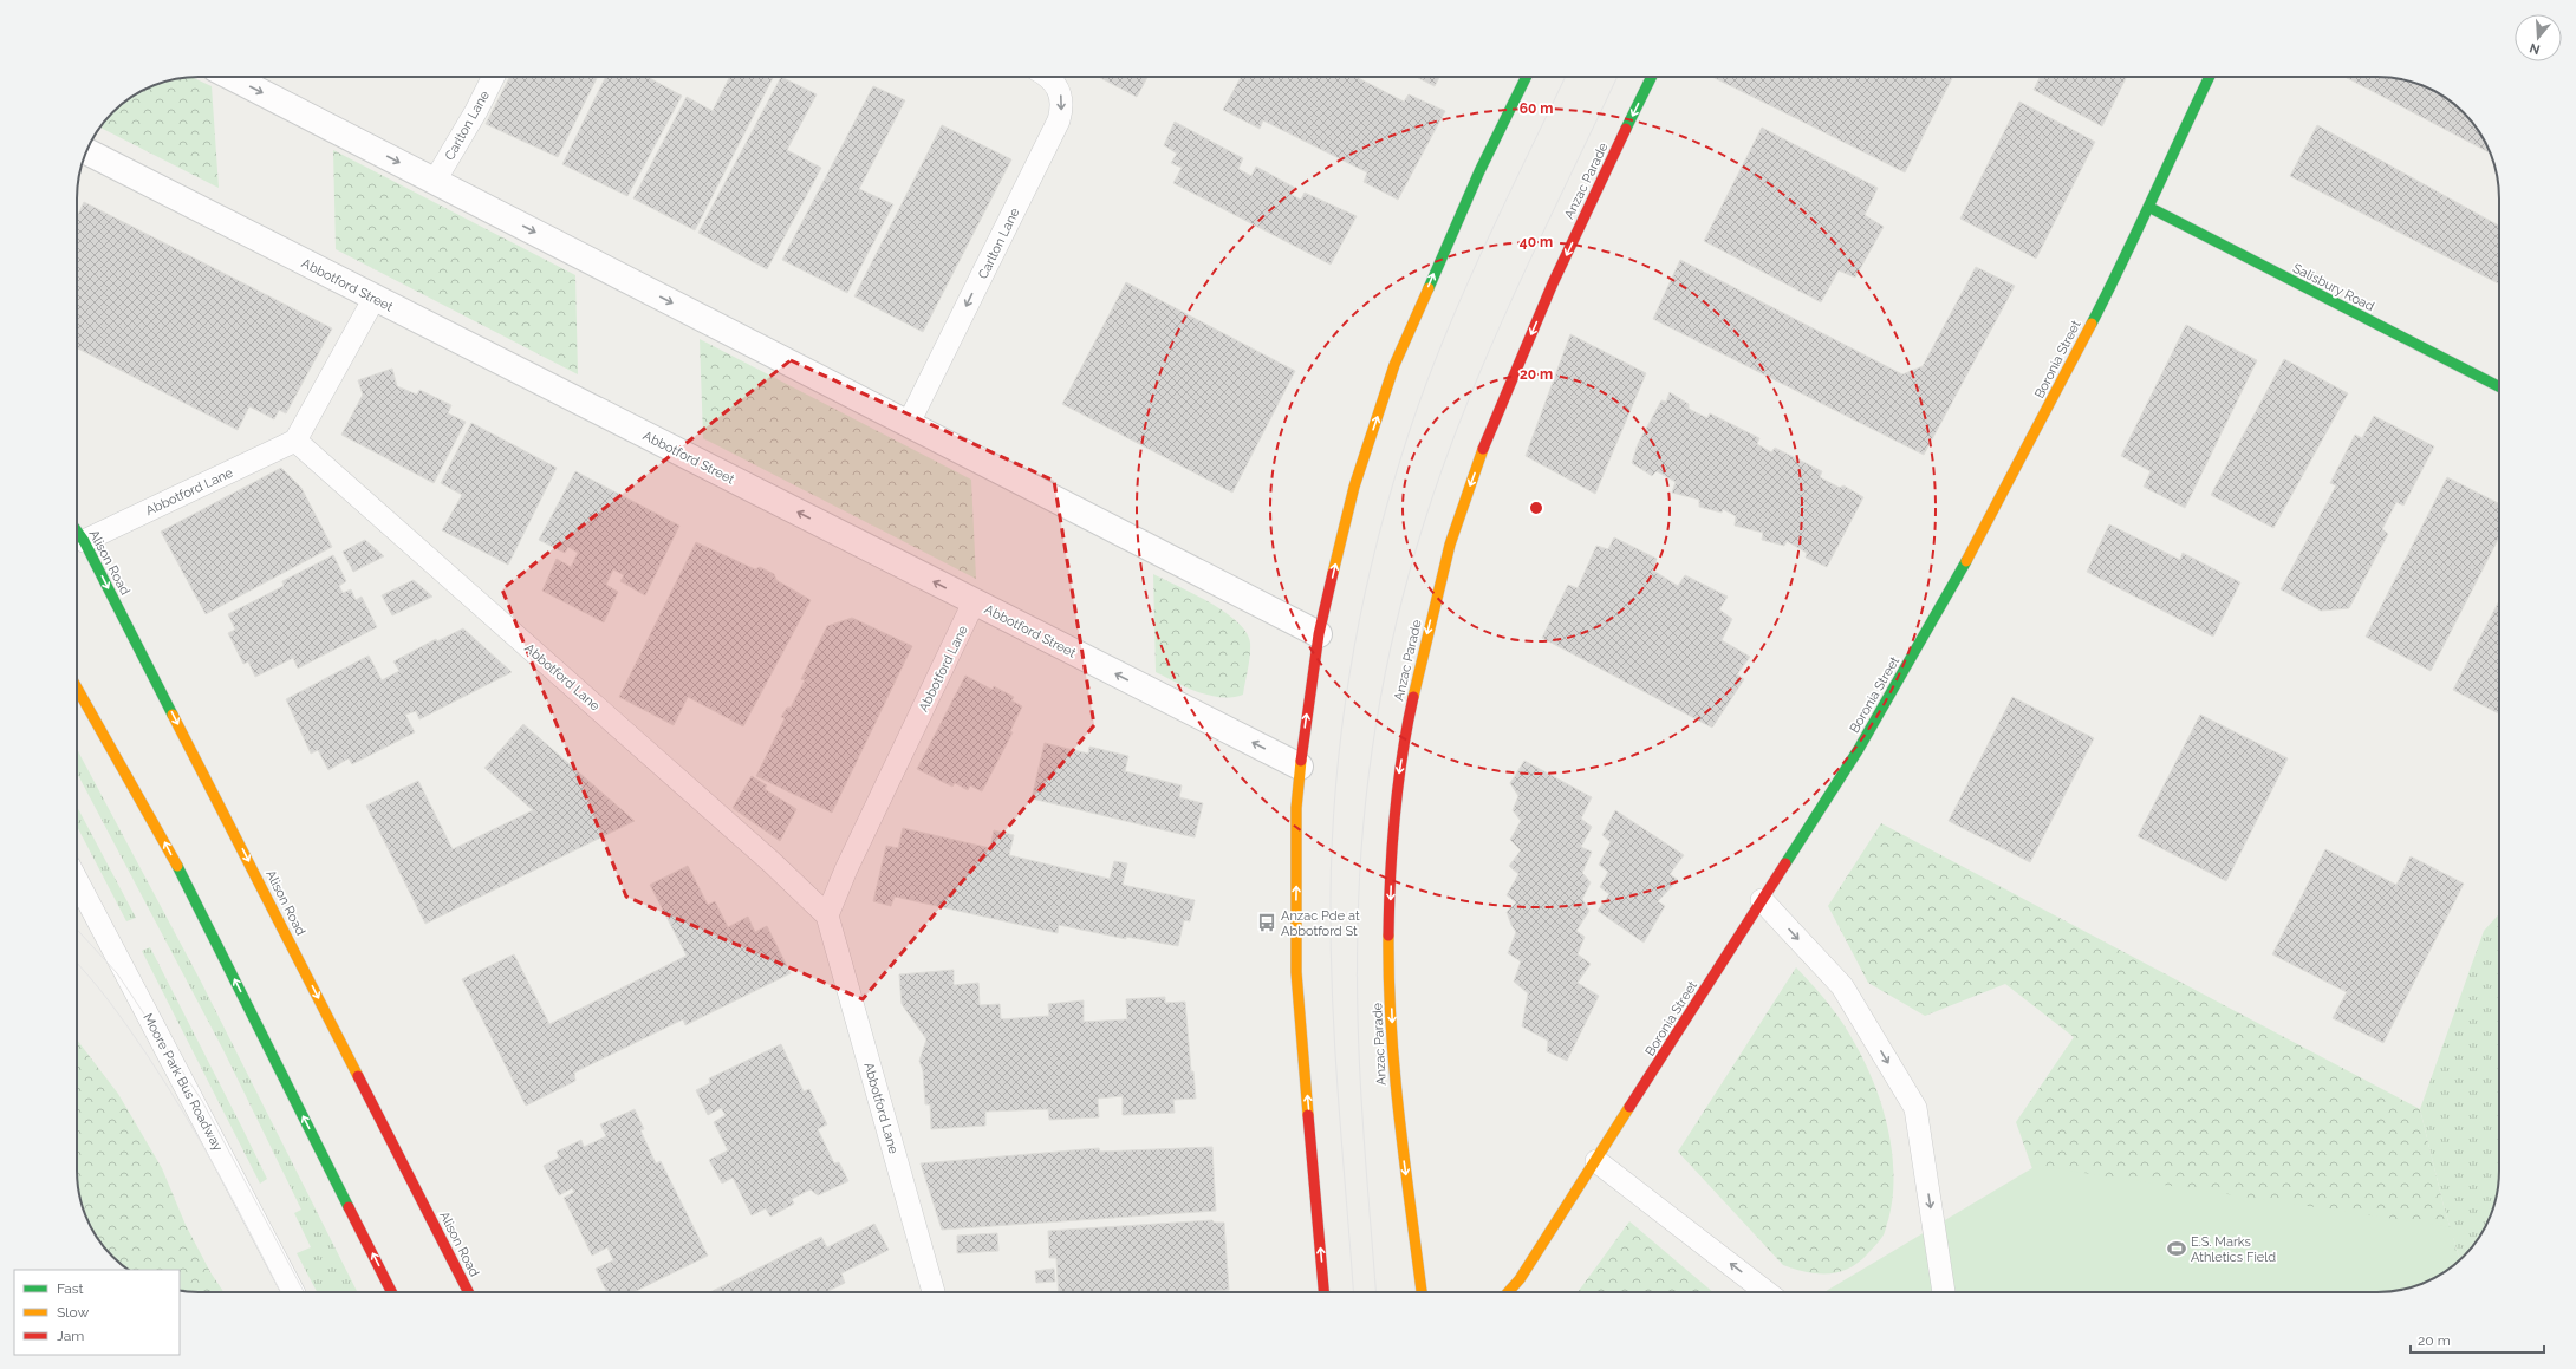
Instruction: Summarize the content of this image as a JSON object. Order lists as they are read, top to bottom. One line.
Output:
{"streets":{"main road":["Anzac Parade","Salisbury Road","Boronia Street","Alison Road"],"street":["Abbotford Street"],"lane":["Carlton Lane","Abbotford Lane","Moore Park Bus Roadway"]},"crossings":[["Abbotford Street","Abbotford Lane"],["Salisbury Road","Boronia Street"],["Abbotford Lane","Alison Road"]],"one_way":["Carlton Lane"],"places":{"bus stop":["Anzac Pde at Abbotford St"],"sports":["E.S. Marks Athletics Field"]},"legend":["Fast","Slow","Jam"],"scale_bar":"20 m","north":"bottom","rings":["60 m","40 m","20 m"]}
